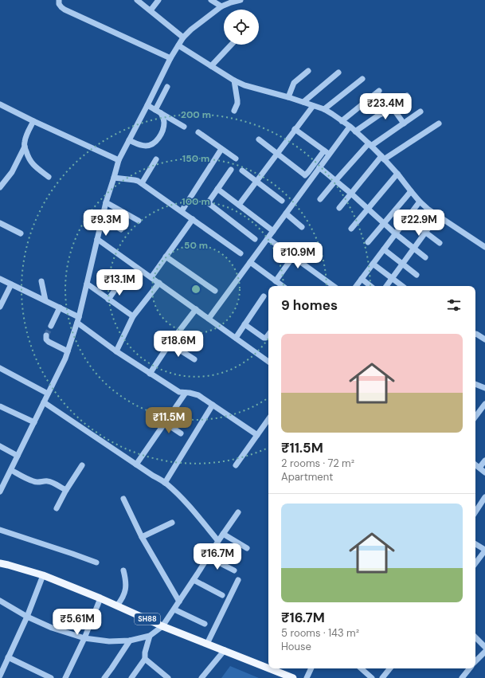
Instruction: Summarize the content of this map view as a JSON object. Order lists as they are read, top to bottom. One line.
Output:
{"streets":{"main road":["SH88"]},"page":{"price":["₹23.4M","₹9.3M","₹22.9M","₹10.9M","₹13.1M","₹18.6M","₹11.5M","₹16.7M","₹5.61M"],"heading":"9 homes","list":[{"name":"₹11.5M","note":"2 rooms · 72 m² · Apartment"},{"name":"₹16.7M","note":"5 rooms · 143 m² · House"}]},"rings":["200 m","150 m","100 m","50 m"]}
